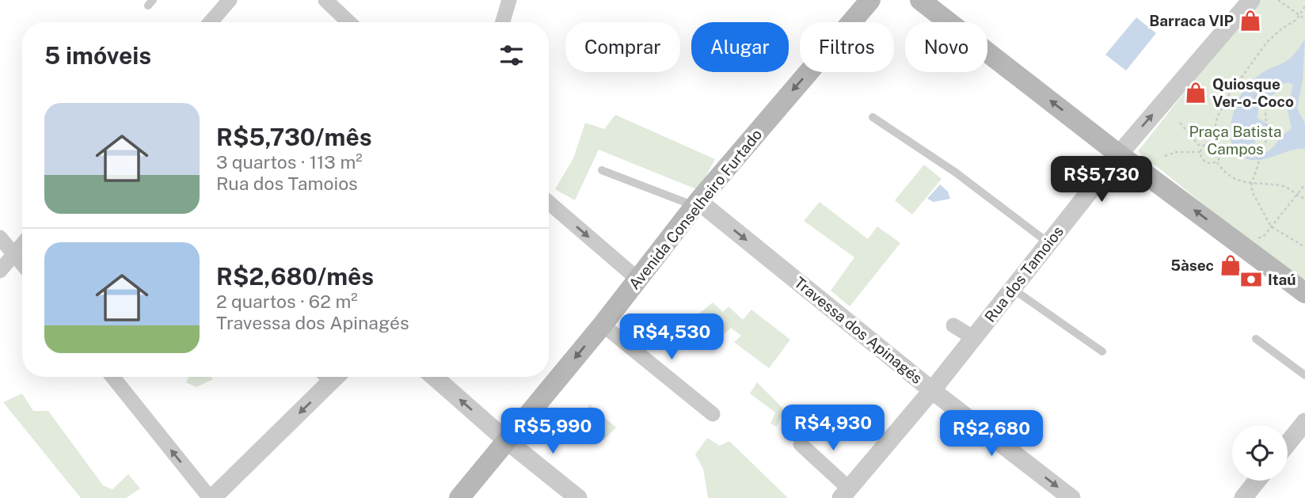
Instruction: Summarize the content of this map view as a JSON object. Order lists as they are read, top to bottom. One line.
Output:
{"streets":{"main road":["Avenida Conselheiro Furtado"],"street":["Rua dos Tamoios","Travessa dos Apinagés"]},"crossings":[["Avenida Conselheiro Furtado","Travessa dos Apinagés"],["Rua dos Tamoios","Travessa dos Apinagés"]],"one_way":["Avenida Conselheiro Furtado"],"parks":["Praça Batista Campos"],"places":{"shop":["Barraca VIP","Quiosque Ver-o-Coco","5àsec"],"bank":["Itaú"]},"page":{"chip":["Comprar","Alugar","Filtros","Novo"],"heading":"5 imóveis","list":[{"name":"R$5,730/mês","note":"3 quartos · 113 m² · Rua dos Tamoios"},{"name":"R$2,680/mês","note":"2 quartos · 62 m² · Travessa dos Apinagés"}],"price":["R$5,730","R$4,530","R$4,930","R$5,990","R$2,680"]}}
